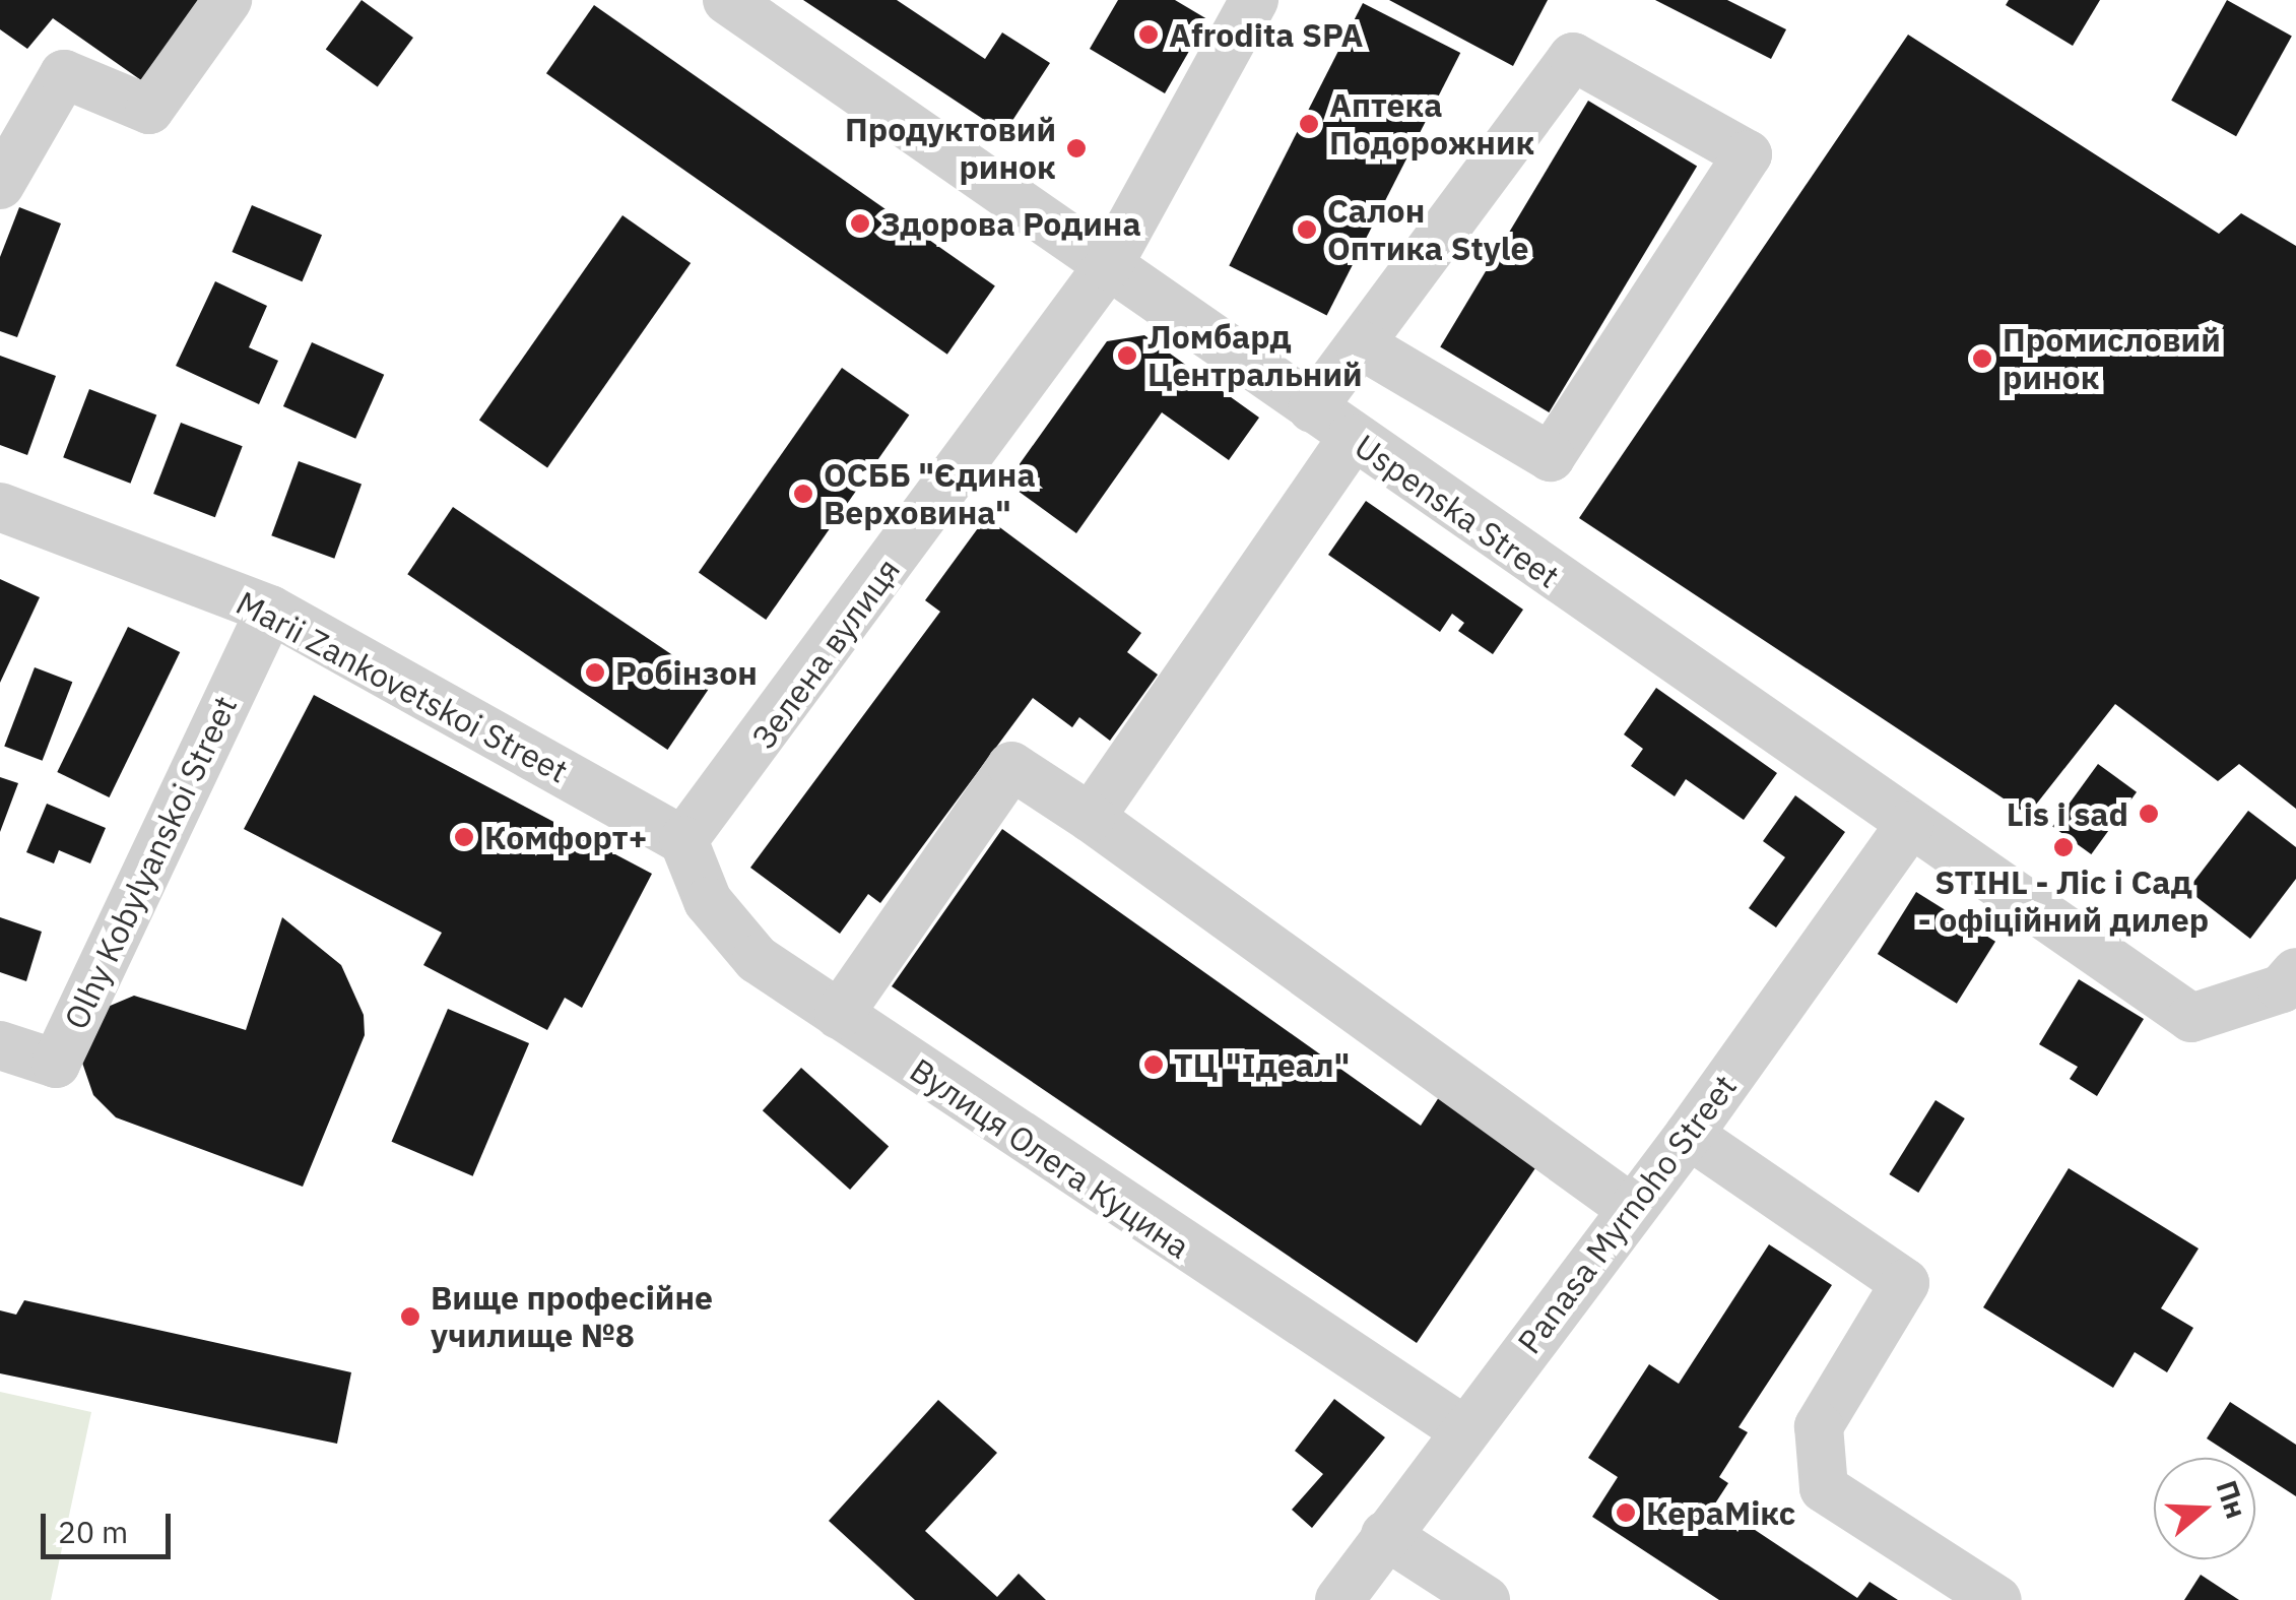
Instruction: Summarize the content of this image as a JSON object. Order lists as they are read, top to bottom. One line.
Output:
{"streets":{"street":["Uspenska Street","Зелена вулиця","Marii Zankovetskoi Street","Olhy Kobylyanskoi Street","Вулиця Олега Куцина","Panasa Myrnoho Street"]},"crossings":[["Uspenska Street","Зелена вулиця"],["Uspenska Street","Panasa Myrnoho Street"],["Зелена вулиця","Marii Zankovetskoi Street"],["Зелена вулиця","Вулиця Олега Куцина"],["Marii Zankovetskoi Street","Olhy Kobylyanskoi Street"],["Marii Zankovetskoi Street","Вулиця Олега Куцина"],["Вулиця Олега Куцина","Panasa Myrnoho Street"]],"places":["Afrodita SPA","Аптека Подорожник","Продуктовий ринок","Здорова Родина","Салон Оптика Style","Ломбард Центральний","Промисловий ринок","ОСББ \"Єдина Верховина\"","Робінзон","Lis i sad","Комфорт+","STIHL - Ліс і Сад - офіційний дилер","ТЦ \"Ідеал\"","Вище професійне училище №8","КераМікс"],"scale_bar":"20 m","north":"right"}
